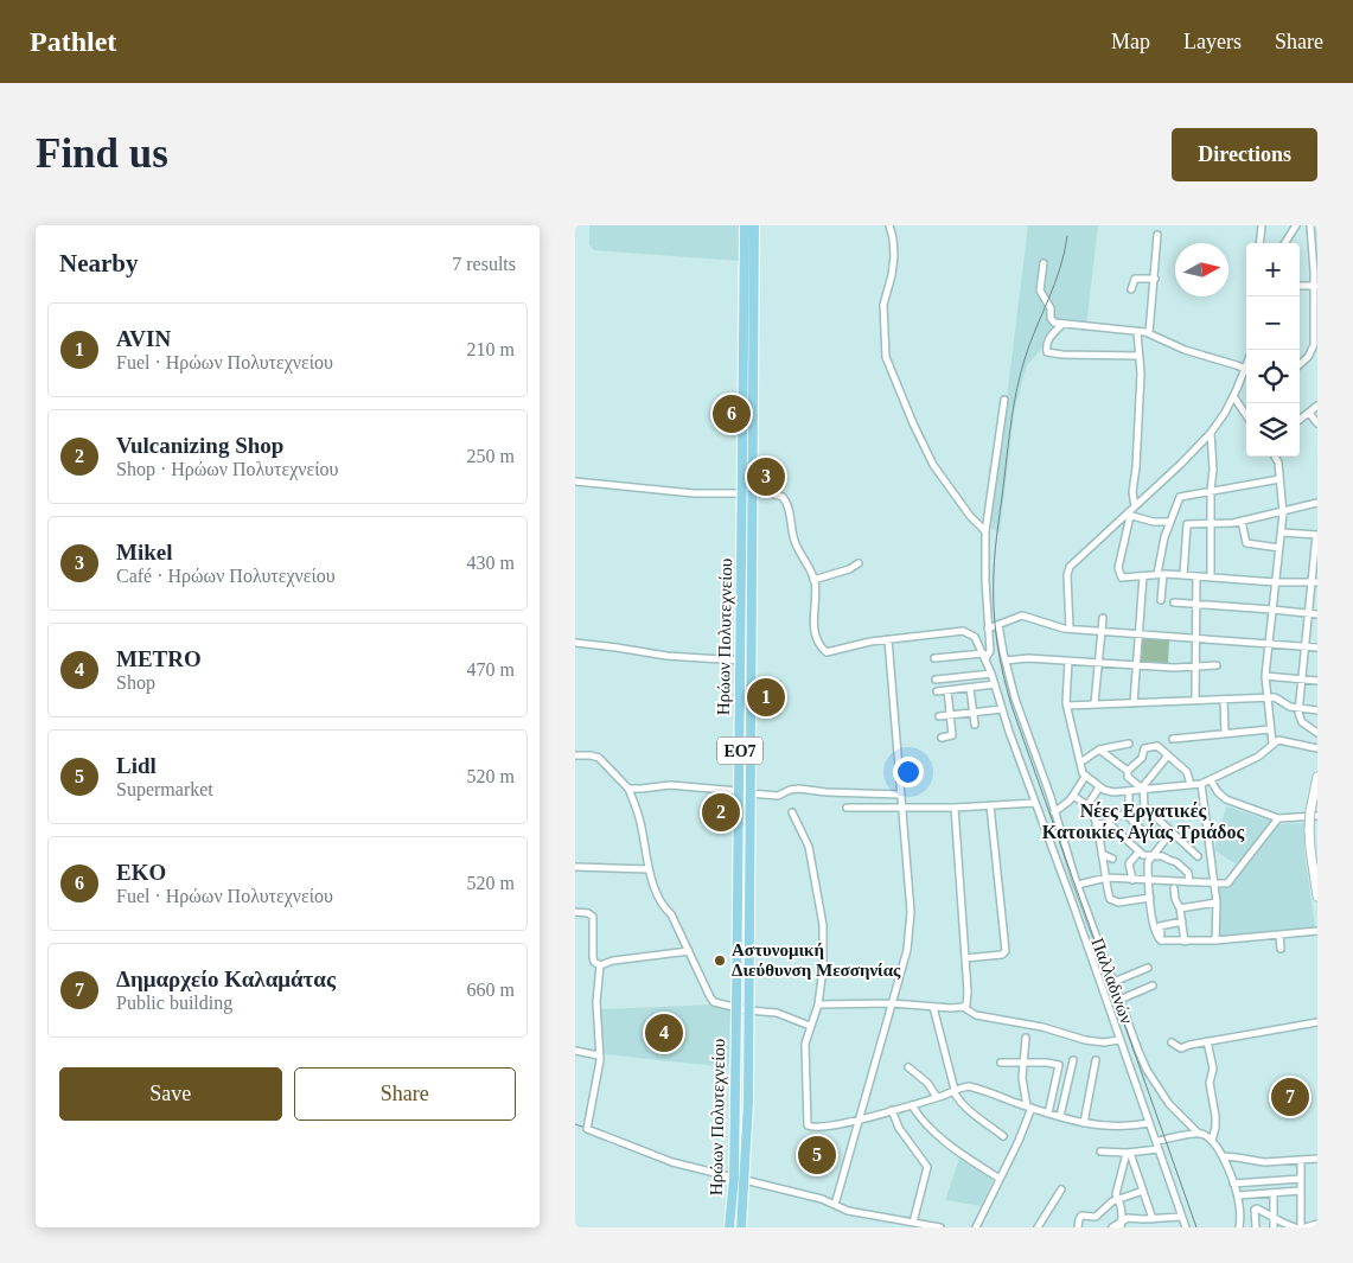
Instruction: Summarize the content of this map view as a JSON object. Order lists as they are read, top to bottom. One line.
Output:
{"streets":{"main road":["Ηρώων Πολυτεχνείου","ΕΟ7"],"street":["Παλλαδινών"]},"districts":["Νέες Εργατικές Κατοικίες Αγίας Τριάδος"],"places":["Αστυνομική Διεύθυνση Μεσσηνίας"],"north":"right","page":{"header":"Pathlet","nav":["Map","Layers","Share"],"buttons":["Directions",["Save","Share"]],"title":"Find us","heading":["Nearby","7 results"],"map_buttons":["+","−"],"list":[{"mark":"1","name":"AVIN","note":"Fuel · Ηρώων Πολυτεχνείου","value":"210 m"},{"mark":"2","name":"Vulcanizing Shop","note":"Shop · Ηρώων Πολυτεχνείου","value":"250 m"},{"mark":"3","name":"Mikel","note":"Café · Ηρώων Πολυτεχνείου","value":"430 m"},{"mark":"4","name":"METRO","note":"Shop","value":"470 m"},{"mark":"5","name":"Lidl","note":"Supermarket","value":"520 m"},{"mark":"6","name":"EKO","note":"Fuel · Ηρώων Πολυτεχνείου","value":"520 m"},{"mark":"7","name":"Δημαρχείο Καλαμάτας","note":"Public building","value":"660 m"}],"pins":["6","3","1","2","4","7","5"]}}
